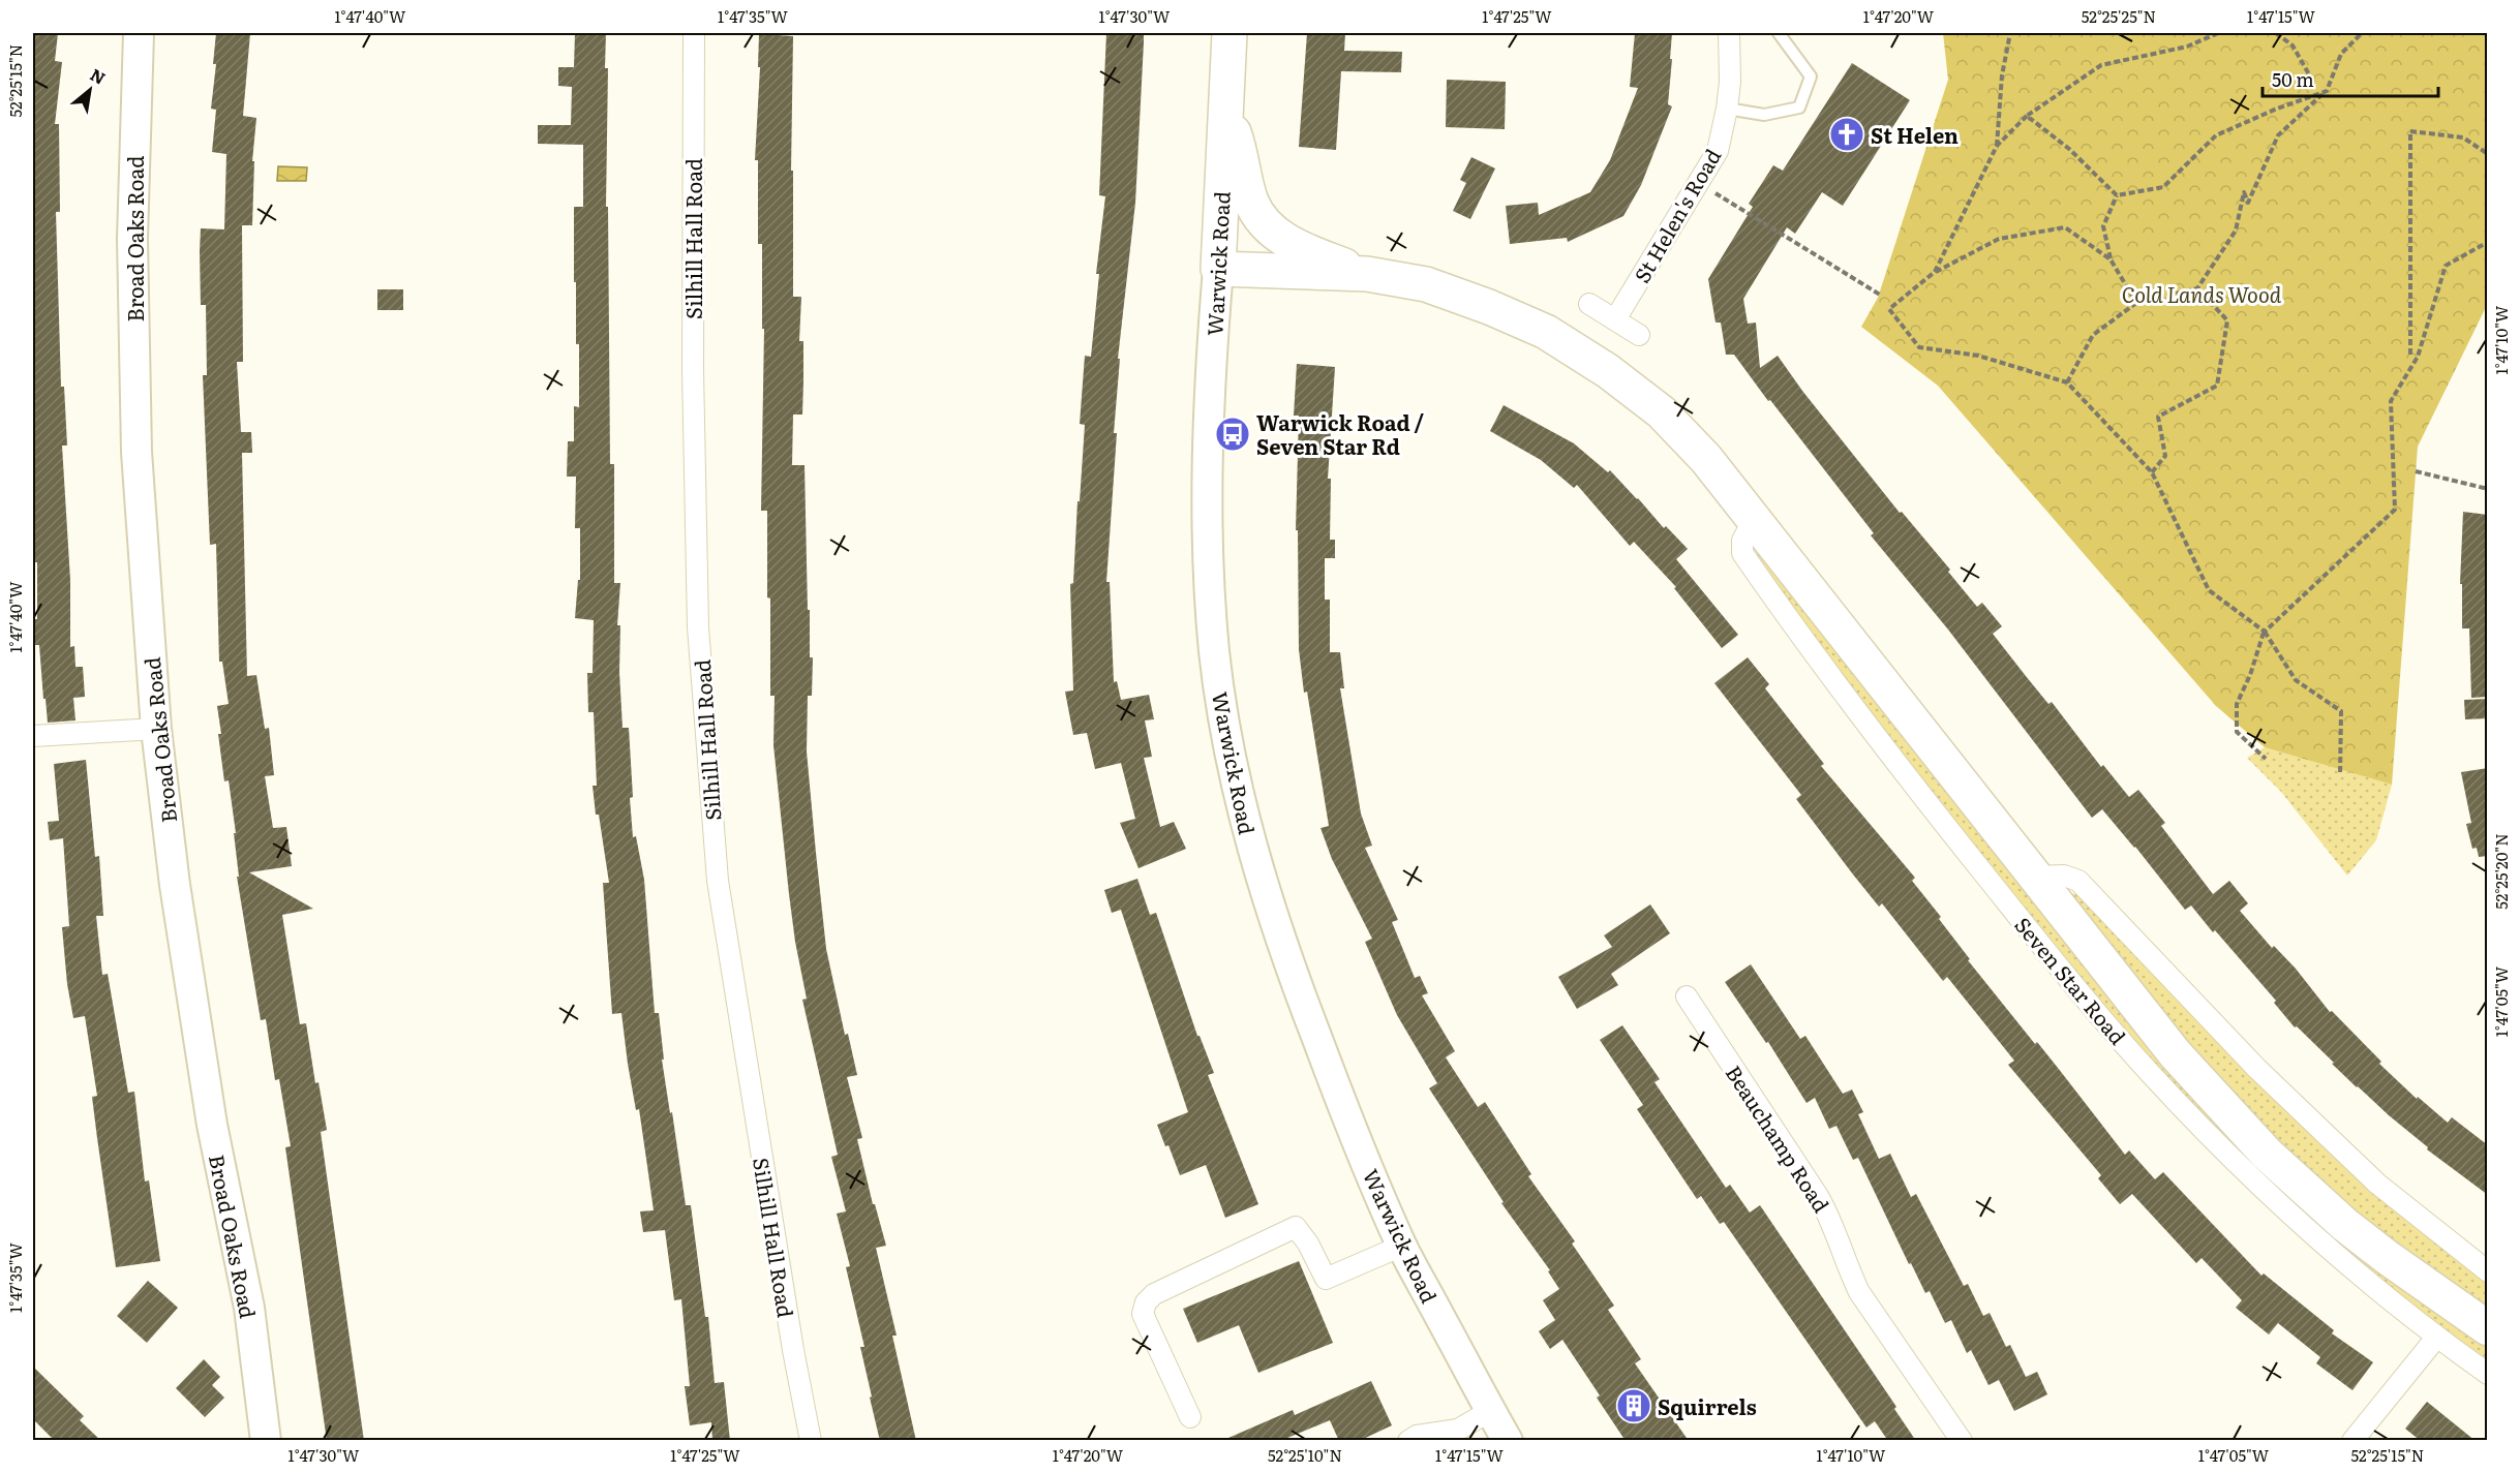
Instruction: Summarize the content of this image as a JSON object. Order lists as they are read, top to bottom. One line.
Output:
{"streets":{"highway":["Warwick Road","Seven Star Road"],"street":["St Helen's Road","Broad Oaks Road","Silhill Hall Road","Beauchamp Road"]},"crossings":[["Warwick Road","Seven Star Road"]],"parks":["Cold Lands Wood"],"places":{"church":["St Helen"],"bus stop":["Warwick Road / Seven Star Rd"],"building":["Squirrels"]},"scale_bar":"50 m","north":"top right","coordinates":["1°47'40\"W","1°47'35\"W","1°47'30\"W","1°47'25\"W","1°47'20\"W","52°25'25\"N","1°47'15\"W","52°25'15\"N","1°47'10\"W","52°25'20\"N","1°47'05\"W","52°25'10\"N"]}
